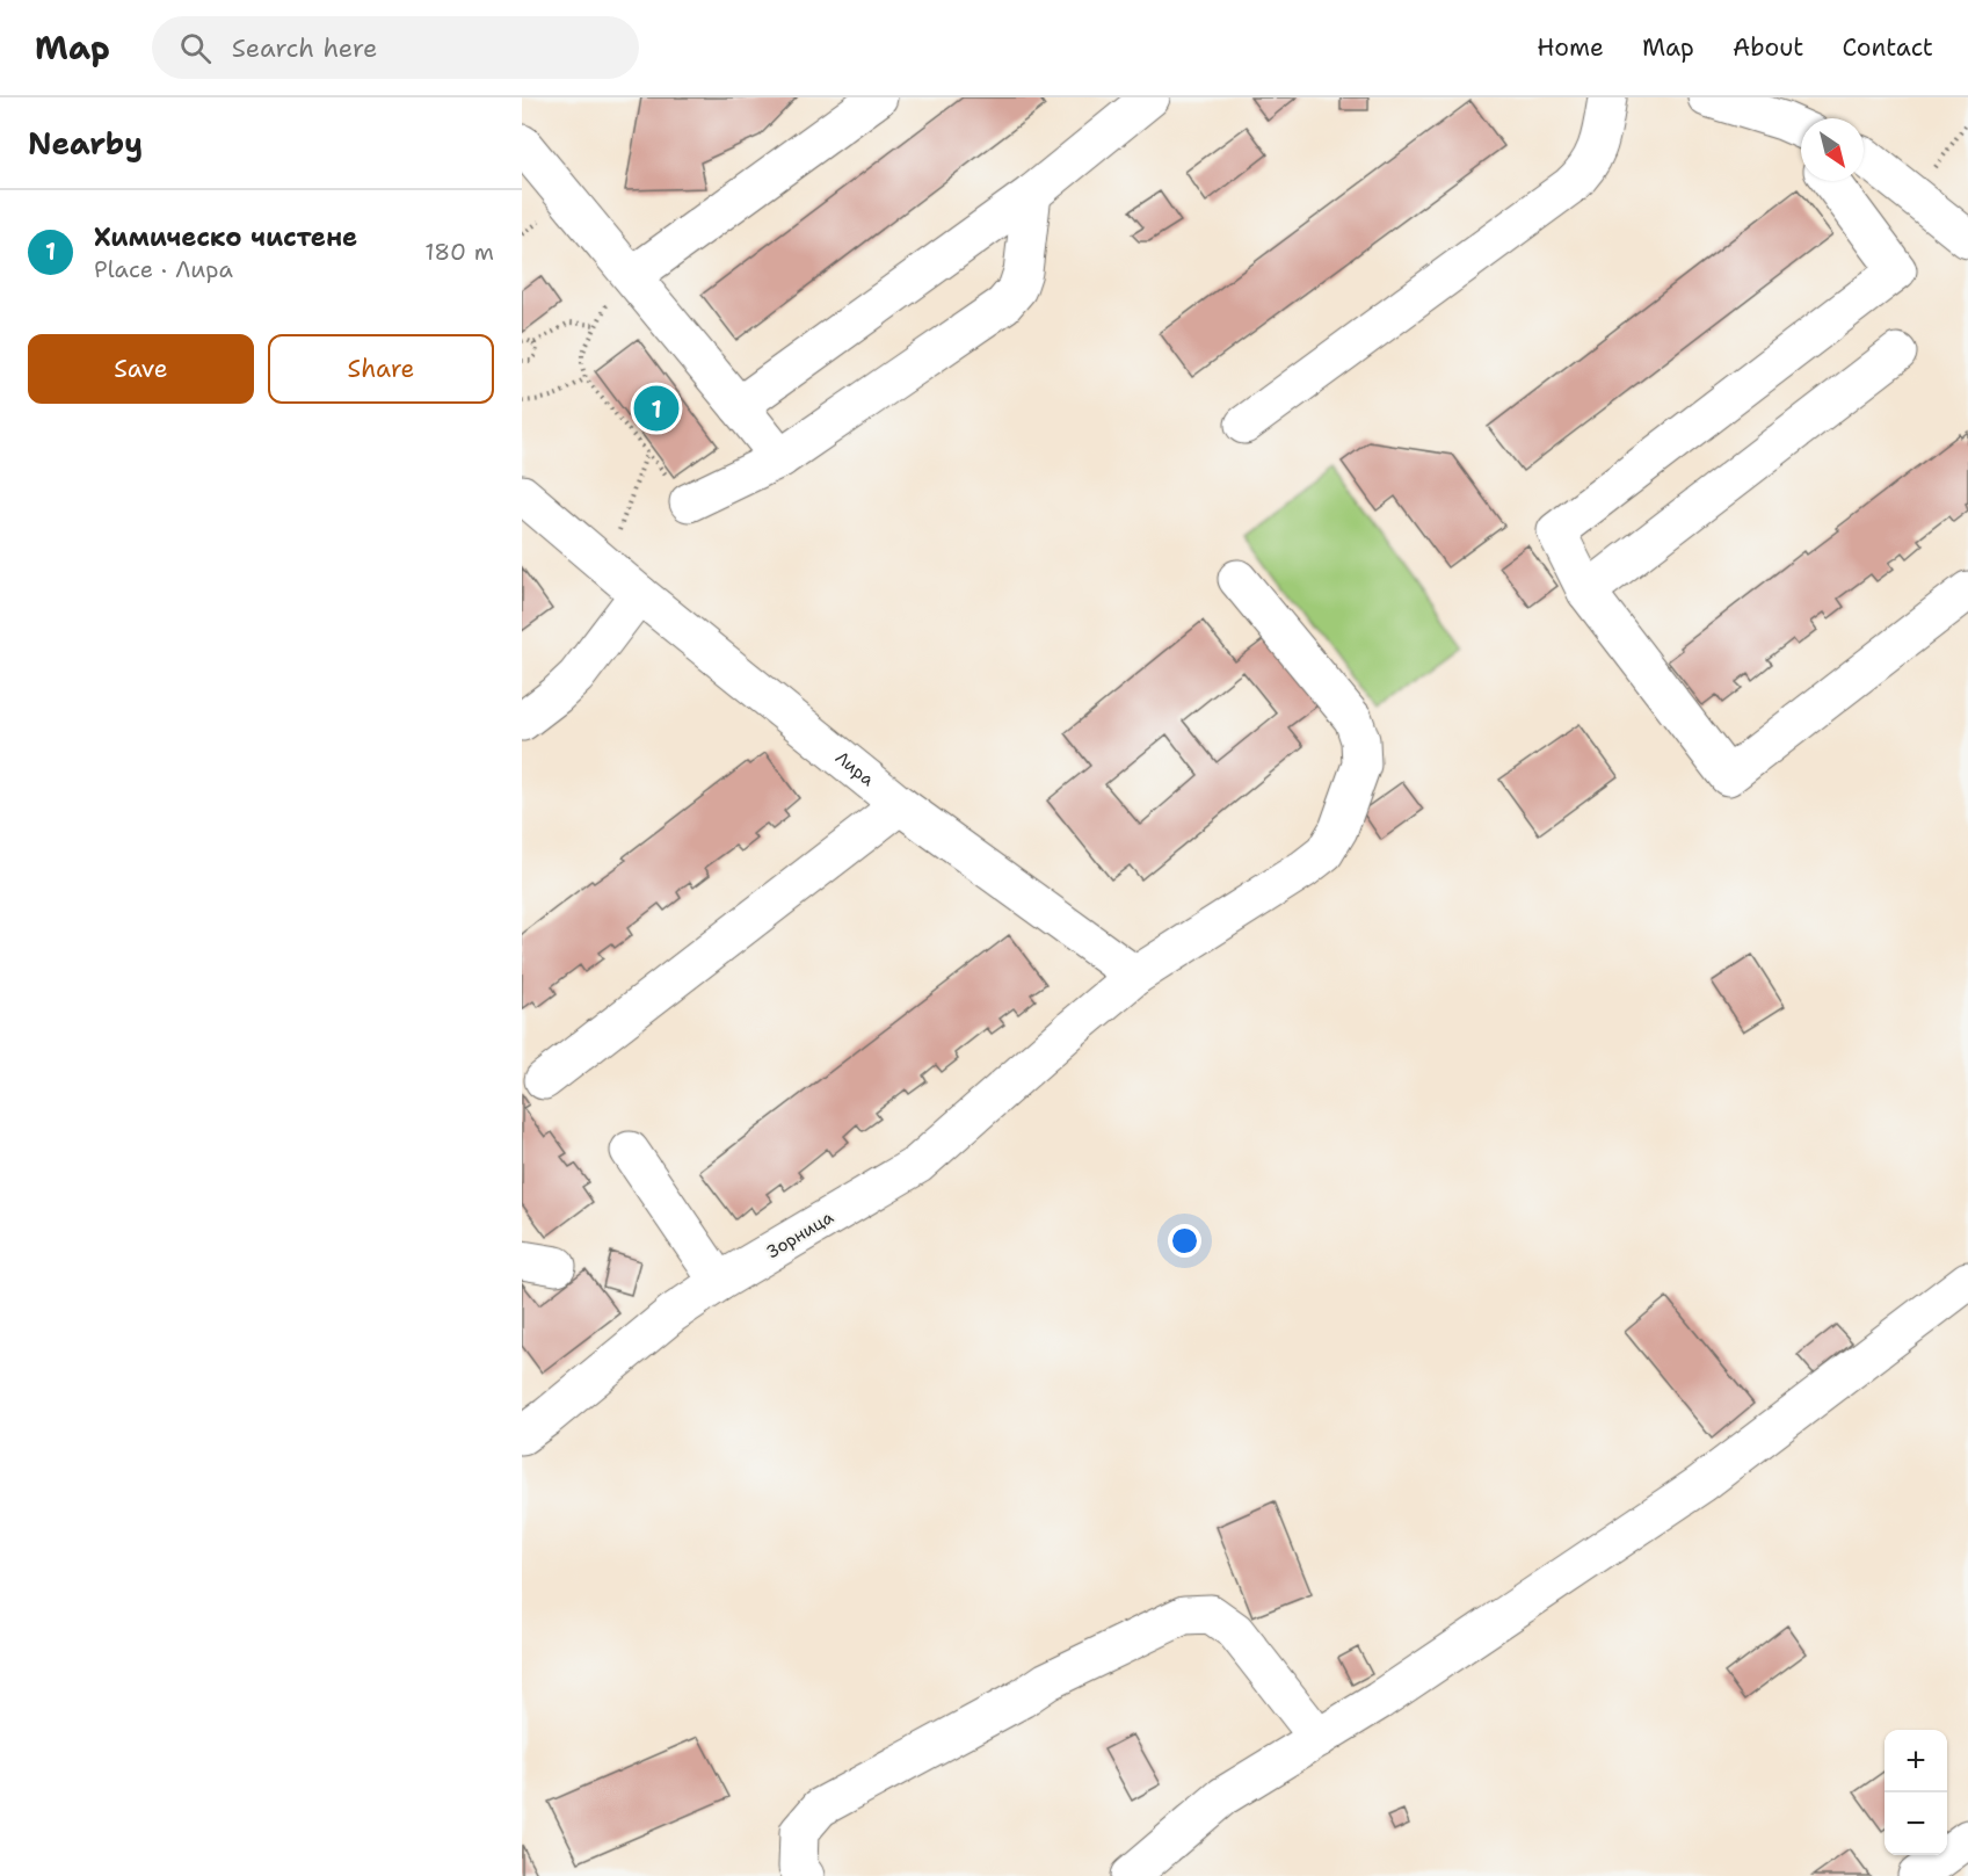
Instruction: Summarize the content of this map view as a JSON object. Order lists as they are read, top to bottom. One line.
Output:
{"streets":{"street":["Лира","Зорница"]},"crossings":[["Лира","Зорница"]],"north":"bottom right","page":{"header":"Map","search":"Search here","nav":["Home","Map","About","Contact"],"heading":"Nearby","list":[{"mark":"1","name":"Химическо чистене","note":"Place · Лира","value":"180 m"}],"buttons":["Save","Share"],"pins":"1","map_buttons":["+","−"]}}
